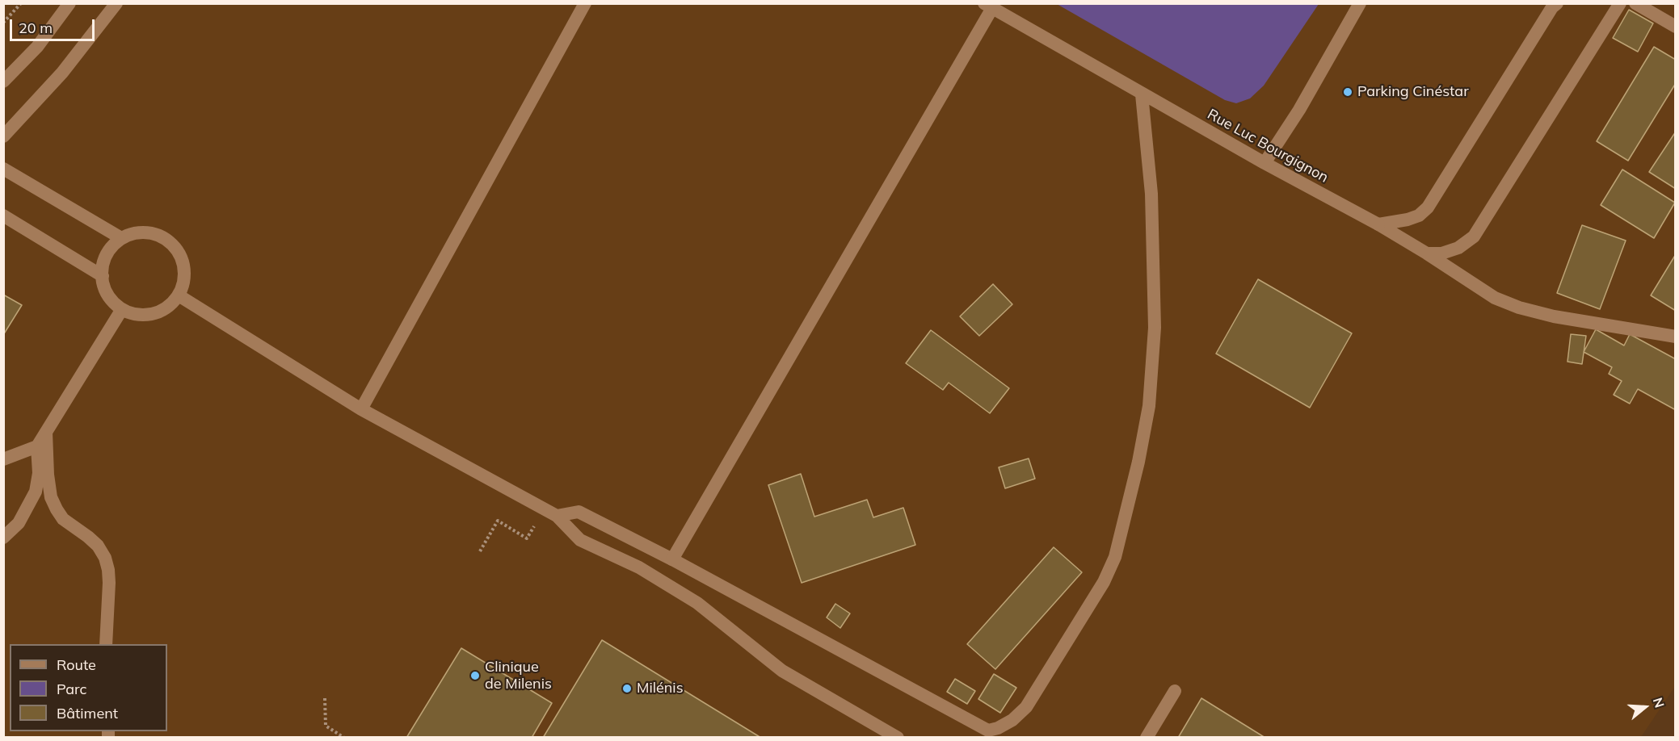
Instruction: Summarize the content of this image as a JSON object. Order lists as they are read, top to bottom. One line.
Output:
{"streets":{"street":["Rue Luc Bourgignon"]},"places":["Parking Cinéstar","Clinique de Milenis","Milénis"],"legend":["Route","Parc","Bâtiment"],"scale_bar":"20 m","north":"right"}
